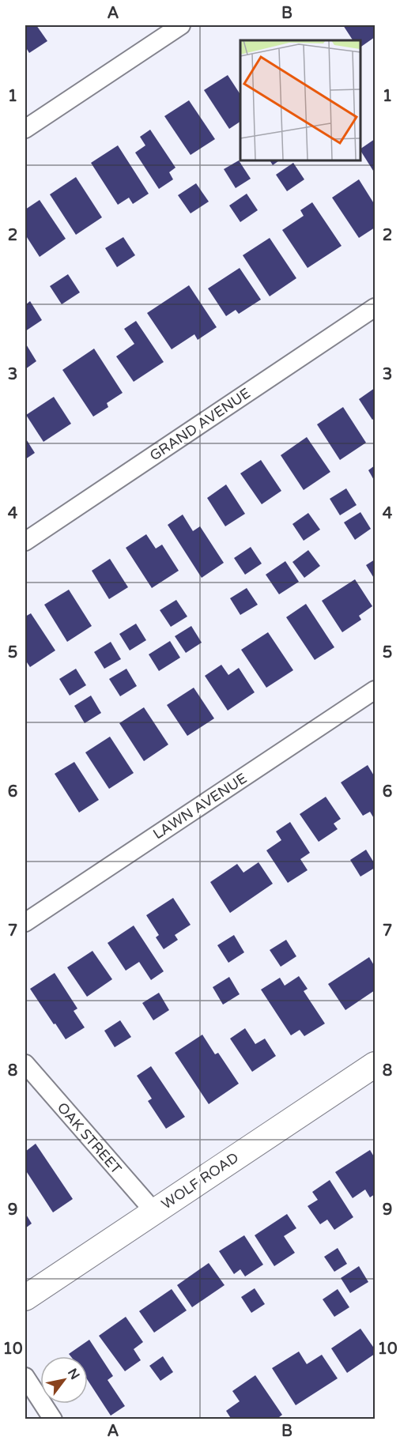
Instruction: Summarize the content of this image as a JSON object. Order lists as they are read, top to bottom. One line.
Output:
{"streets":{"main road":["WOLF ROAD"],"street":["GRAND AVENUE","LAWN AVENUE","OAK STREET"]},"crossings":[["OAK STREET","WOLF ROAD"]],"north":"top right","grid":{"columns":["A","B"],"rows":["1","2","3","4","5","6","7","8","9","10"]}}
